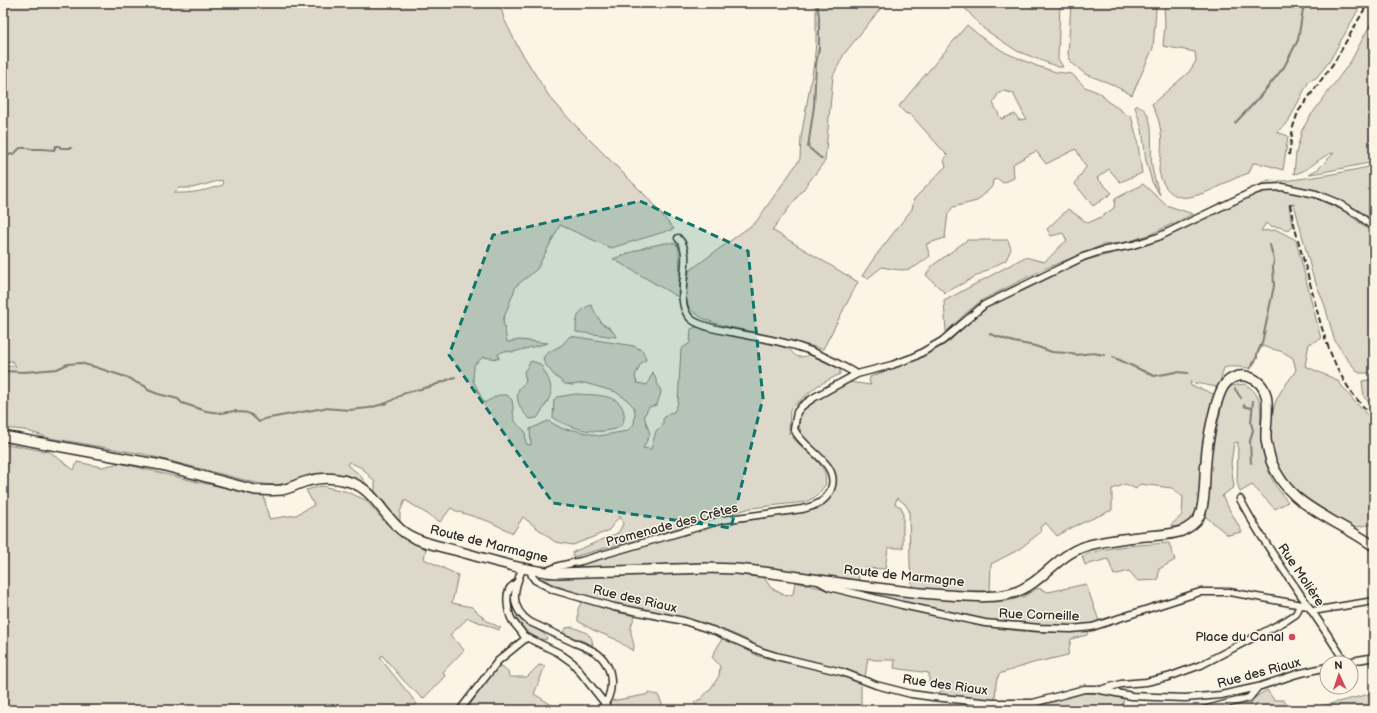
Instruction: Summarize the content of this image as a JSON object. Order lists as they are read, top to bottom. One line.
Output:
{"streets":{"street":["Promenade des Crêtes","Route de Marmagne","Rue Molière","Rue des Riaux","Rue Corneille"]},"crossings":[["Promenade des Crêtes","Route de Marmagne"],["Route de Marmagne","Rue des Riaux"],["Route de Marmagne","Rue Corneille"],["Rue Molière","Rue Corneille"]],"places":["Place du Canal"],"north":"top"}
